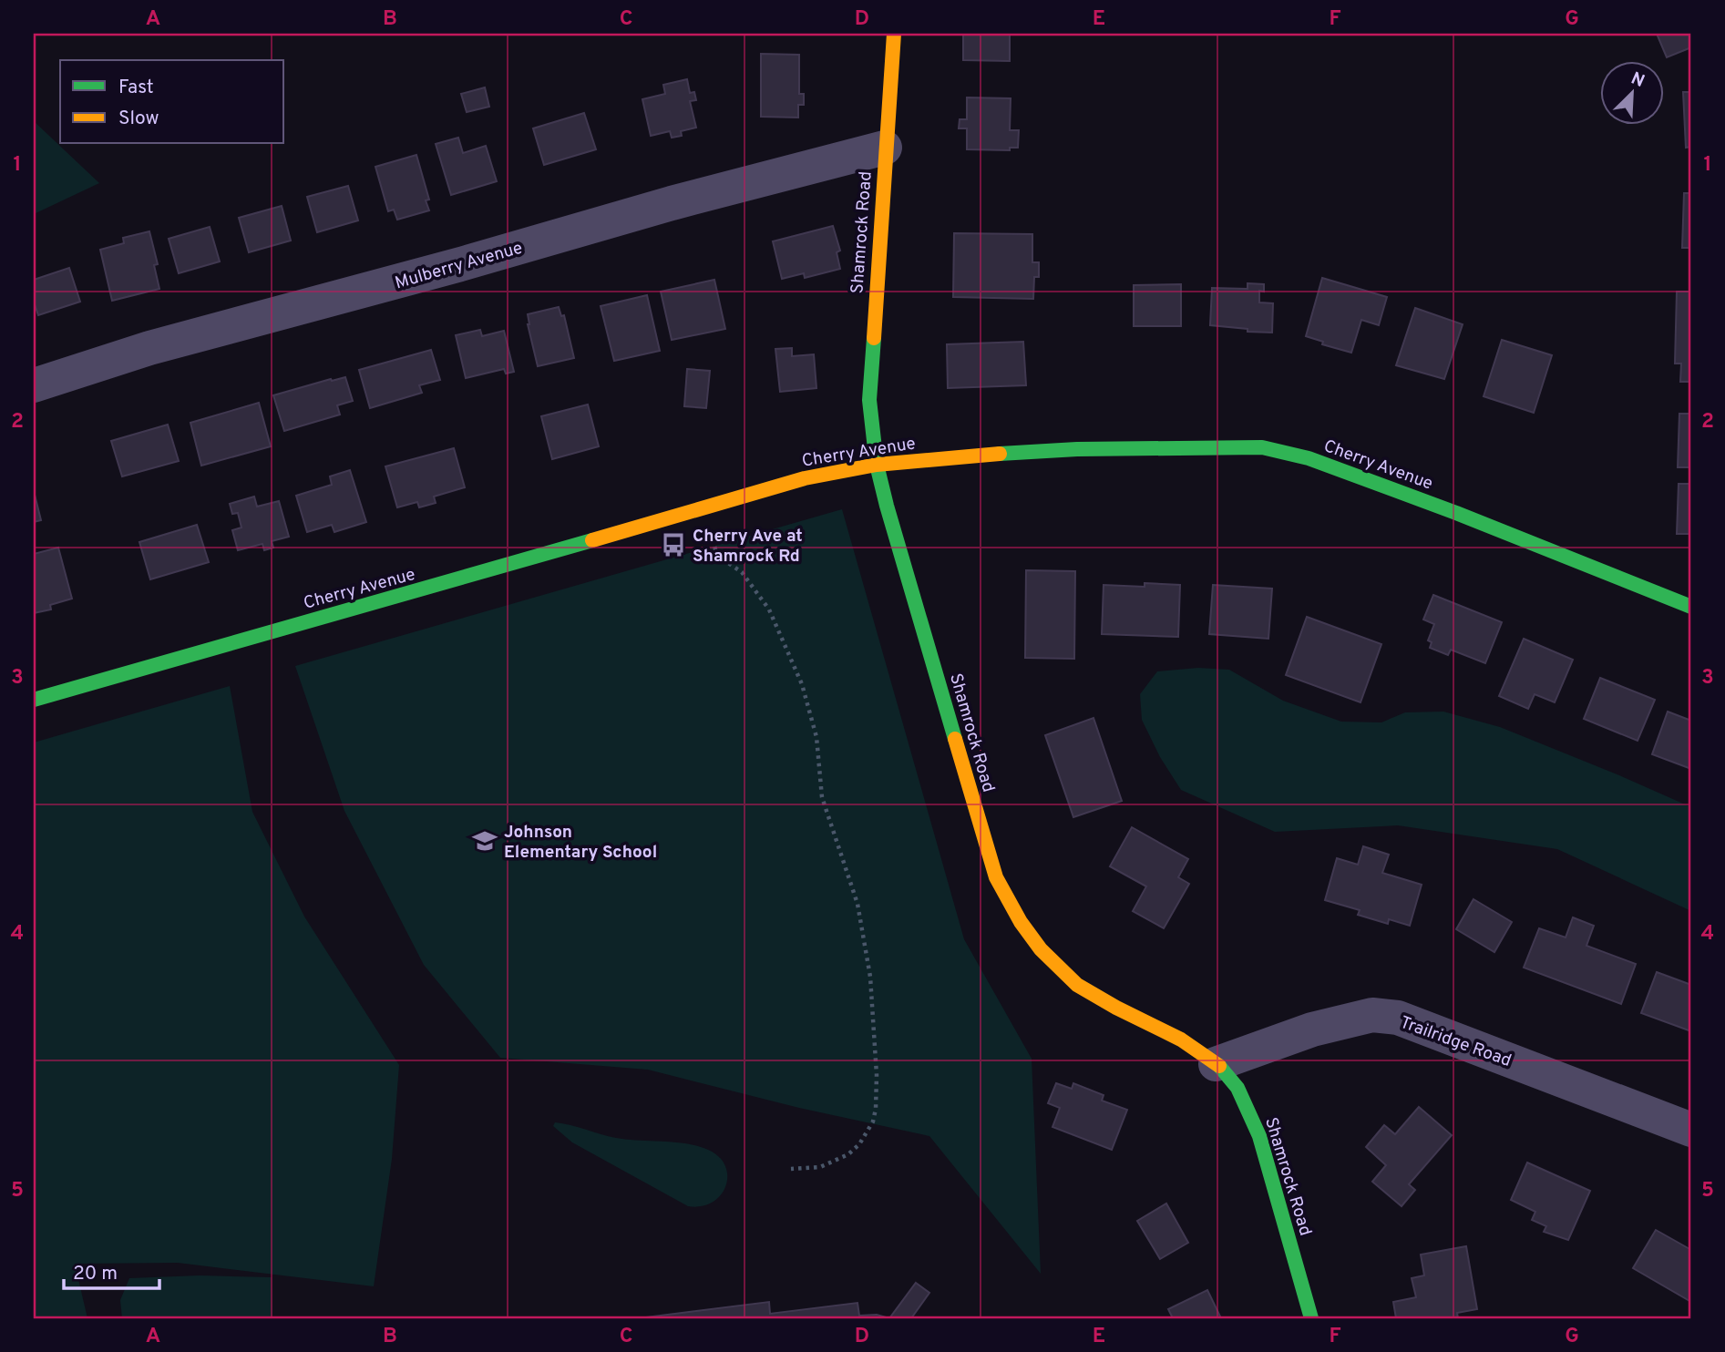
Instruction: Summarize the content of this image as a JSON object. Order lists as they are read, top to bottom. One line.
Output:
{"streets":{"street":["Shamrock Road","Mulberry Avenue","Cherry Avenue","Trailridge Road"]},"crossings":[["Shamrock Road","Mulberry Avenue"],["Shamrock Road","Cherry Avenue"],["Shamrock Road","Trailridge Road"]],"places":{"bus stop":["Cherry Ave at Shamrock Rd"],"school or university":["Johnson Elementary School"]},"legend":["Fast","Slow"],"scale_bar":"20 m","north":"top right","grid":{"columns":["A","B","C","D","E","F","G"],"rows":["1","2","3","4","5"]}}
